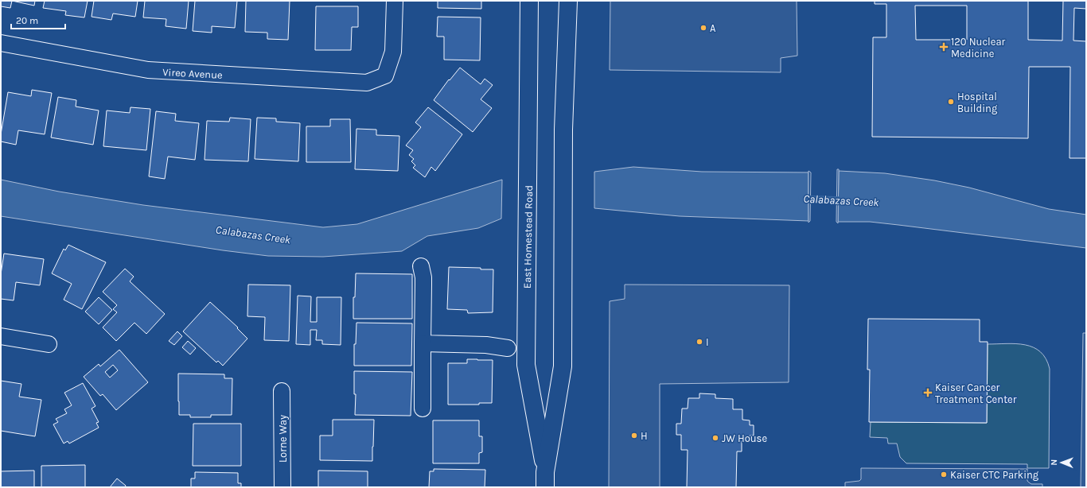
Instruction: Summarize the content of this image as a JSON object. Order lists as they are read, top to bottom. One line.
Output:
{"streets":{"main road":["East Homestead Road"],"street":["Vireo Avenue","Lorne Way"]},"water":["Calabazas Creek"],"places":{"other":["A","Hospital Building","I","H","JW House","Kaiser CTC Parking"],"health":["120 Nuclear Medicine","Kaiser Cancer Treatment Center"]},"scale_bar":"20 m","north":"left"}
